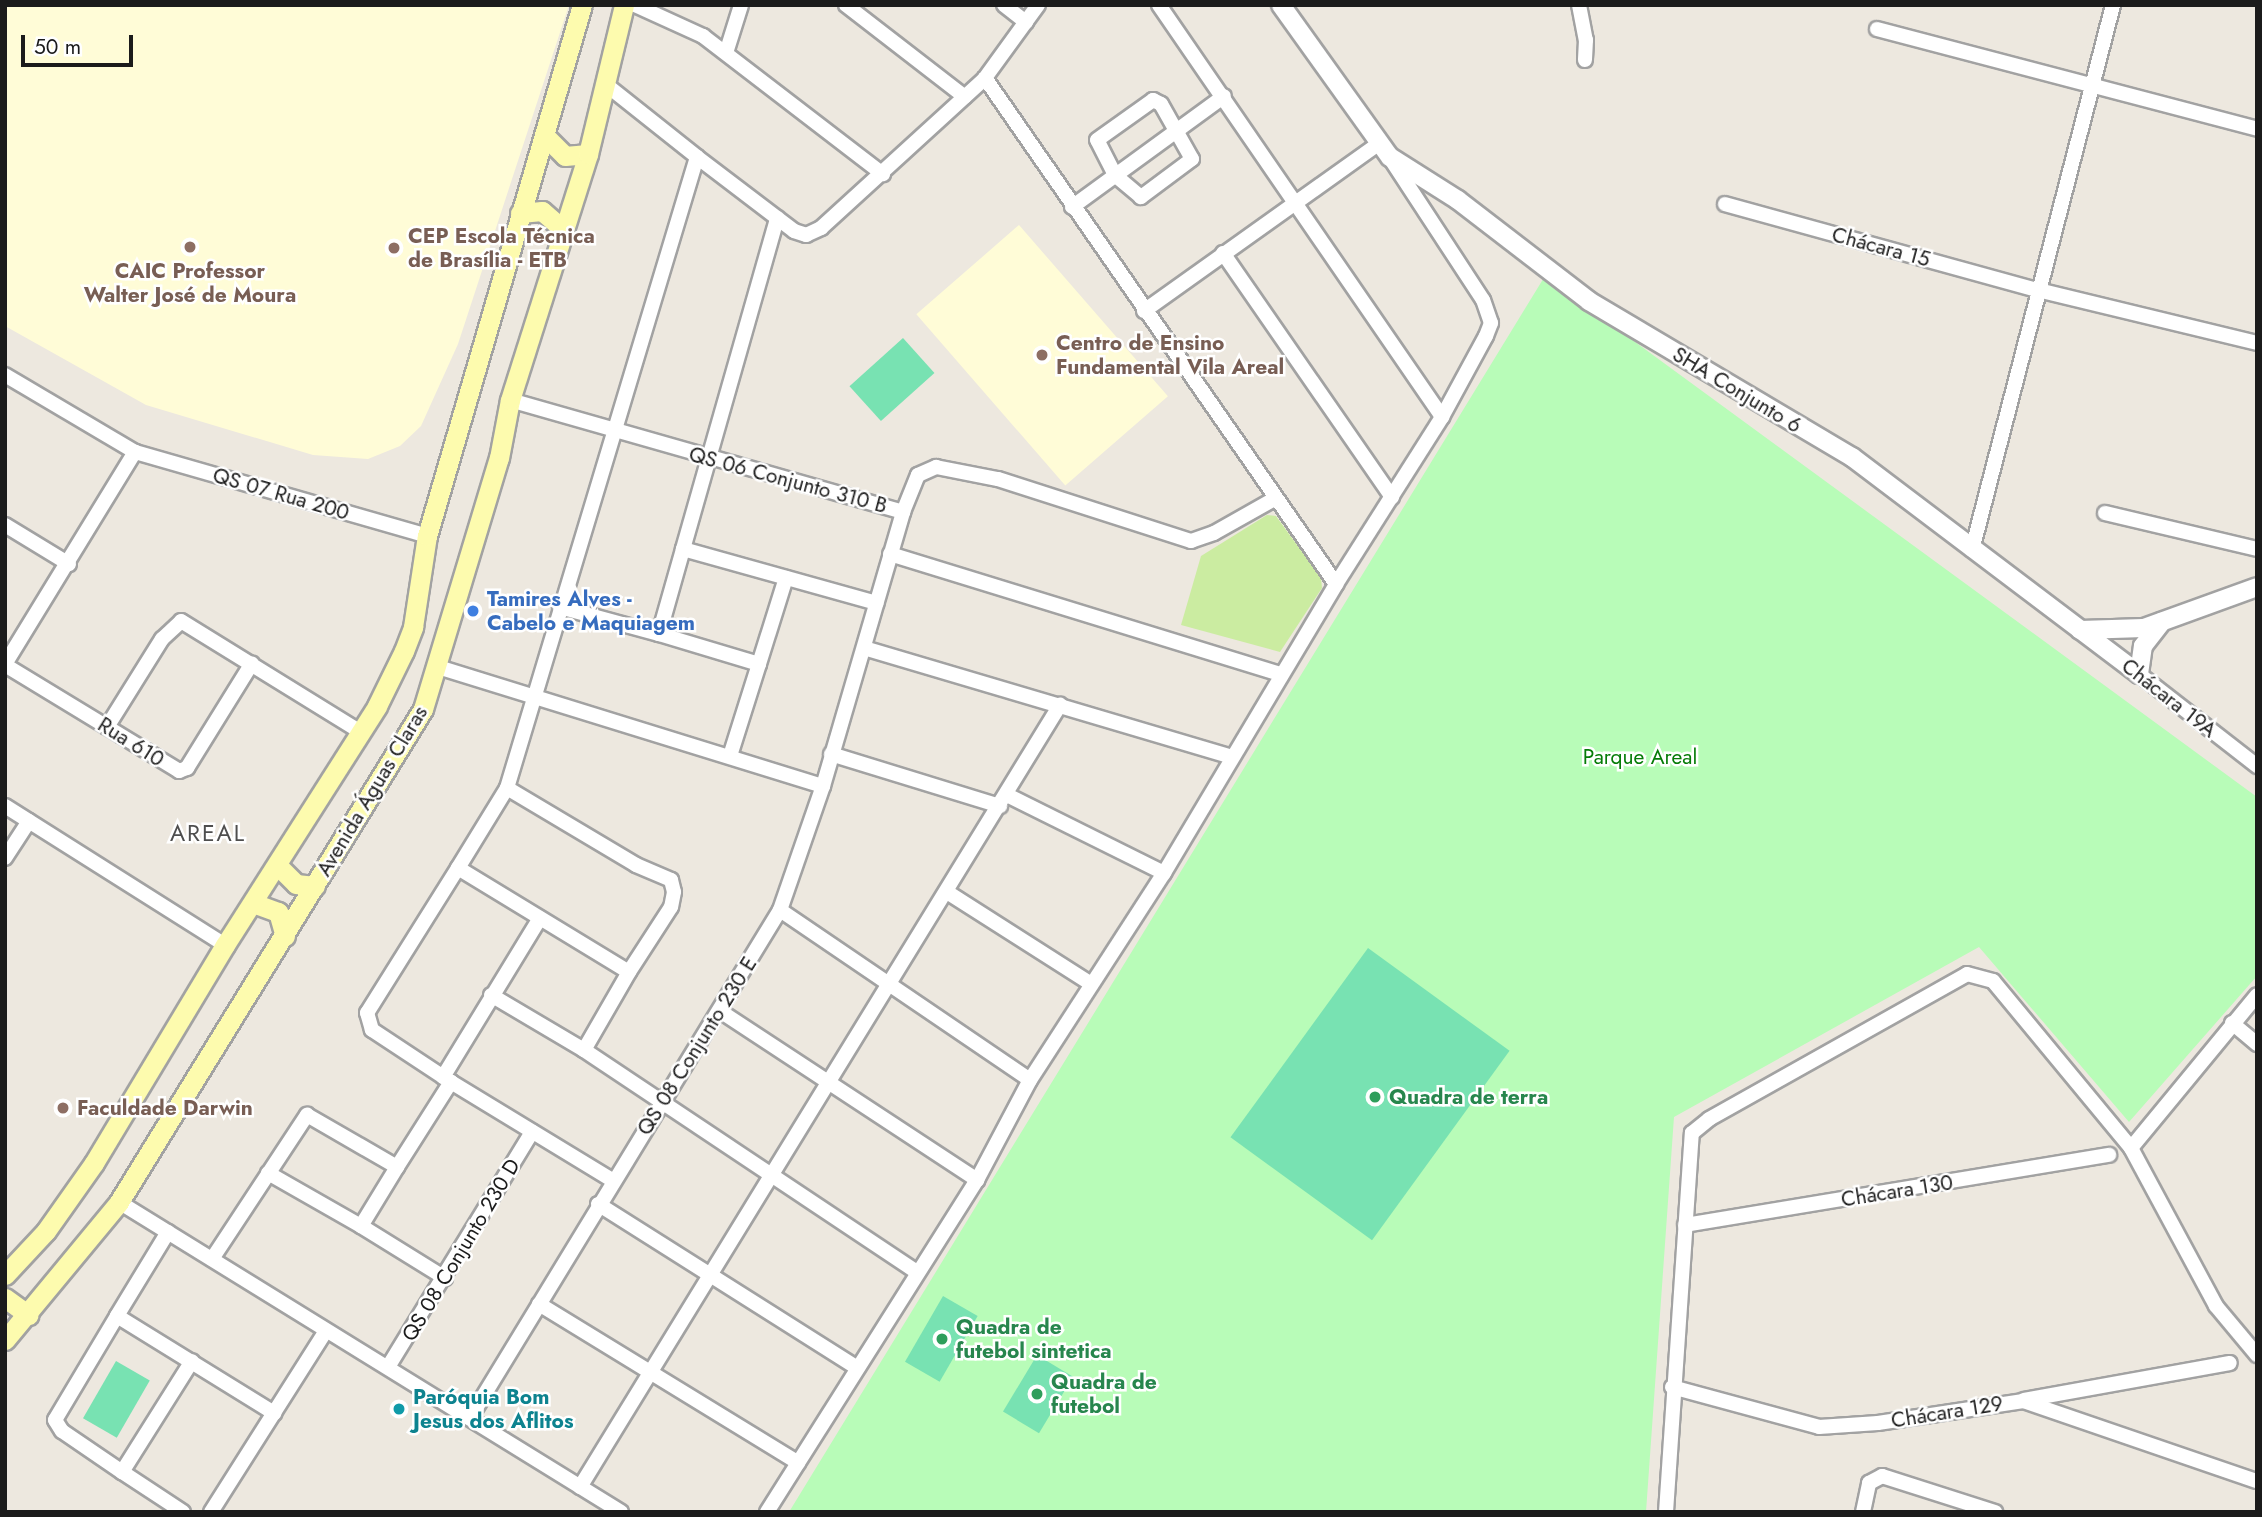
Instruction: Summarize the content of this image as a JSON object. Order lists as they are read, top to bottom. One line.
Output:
{"streets":{"main road":["Avenida Águas Claras"],"street":["Chácara 15","SHA Conjunto 6","QS 06 Conjunto 310 B","QS 07 Rua 200","Chácara 19A","Rua 610","QS 08 Conjunto 230 E","Chácara 130","QS 08 Conjunto 230 D","Chácara 129"]},"crossings":[["SHA Conjunto 6","Chácara 19A"],["QS 06 Conjunto 310 B","Avenida Águas Claras"],["QS 06 Conjunto 310 B","QS 08 Conjunto 230 E"],["QS 07 Rua 200","Avenida Águas Claras"]],"districts":["AREAL"],"parks":["Parque Areal"],"places":["CAIC Professor Walter José de Moura","CEP Escola Técnica de Brasília - ETB","Centro de Ensino Fundamental Vila Areal","Tamires Alves - Cabelo e Maquiagem","Quadra de terra","Faculdade Darwin","Quadra de futebol sintetica","Quadra de futebol","Paróquia Bom Jesus dos Aflitos"],"scale_bar":"50 m"}
